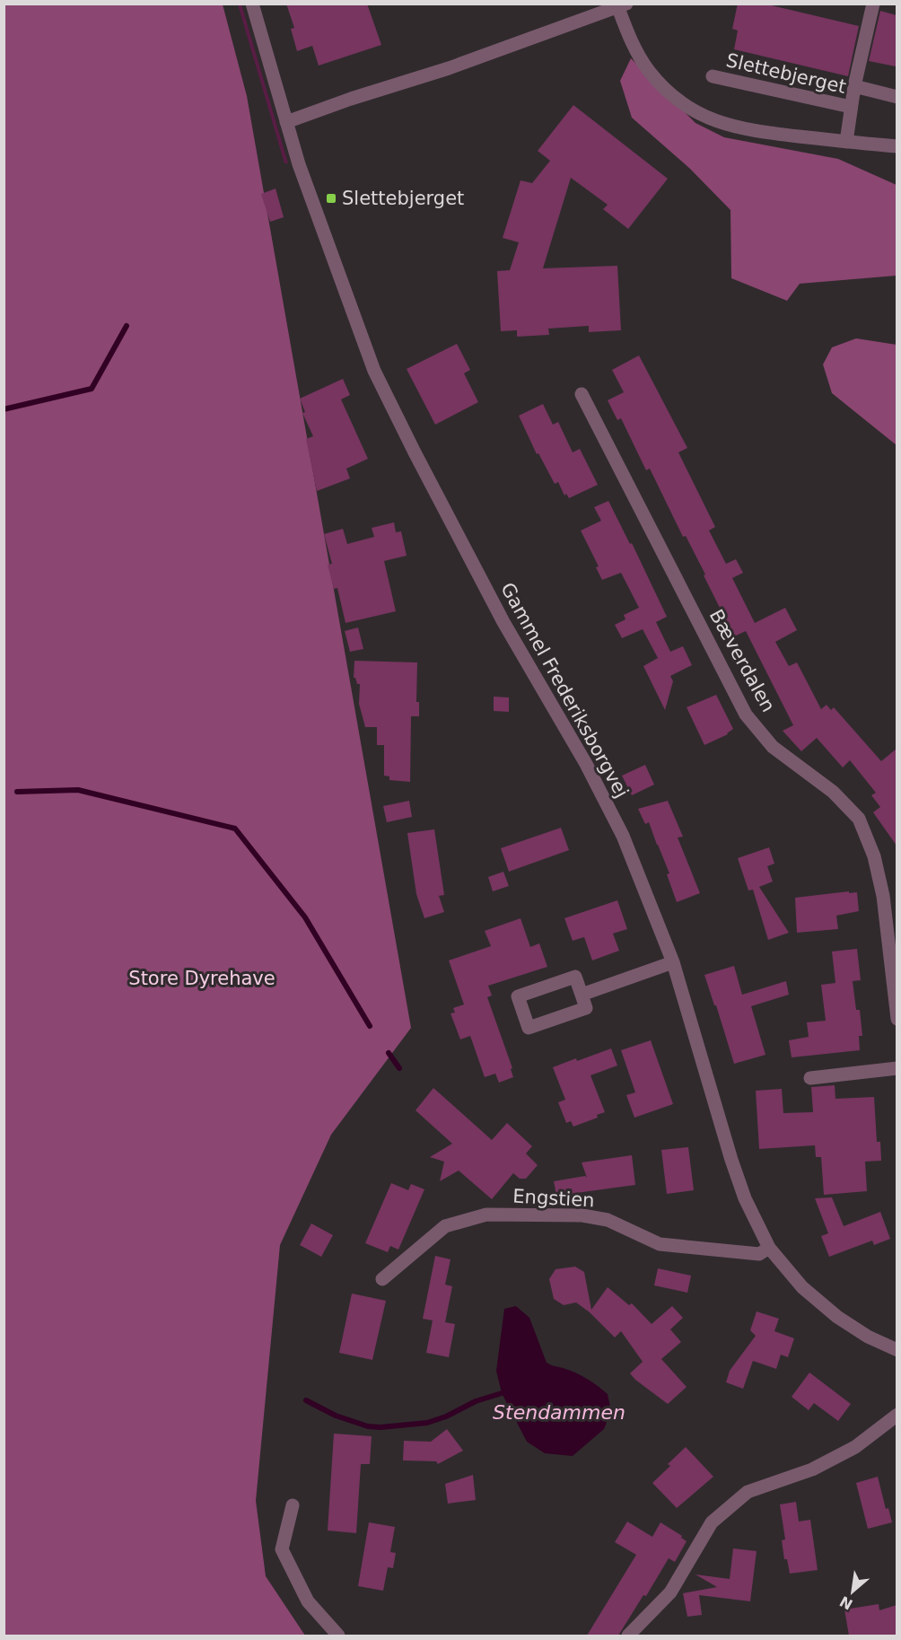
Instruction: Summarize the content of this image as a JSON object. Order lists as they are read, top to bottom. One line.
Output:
{"streets":{"street":["Slettebjerget","Bæverdalen","Gammel Frederiksborgvej","Engstien"]},"crossings":[["Gammel Frederiksborgvej","Engstien"]],"water":["Stendammen"],"parks":["Store Dyrehave"],"places":{"transit":["Slettebjerget"]},"north":"bottom left"}
